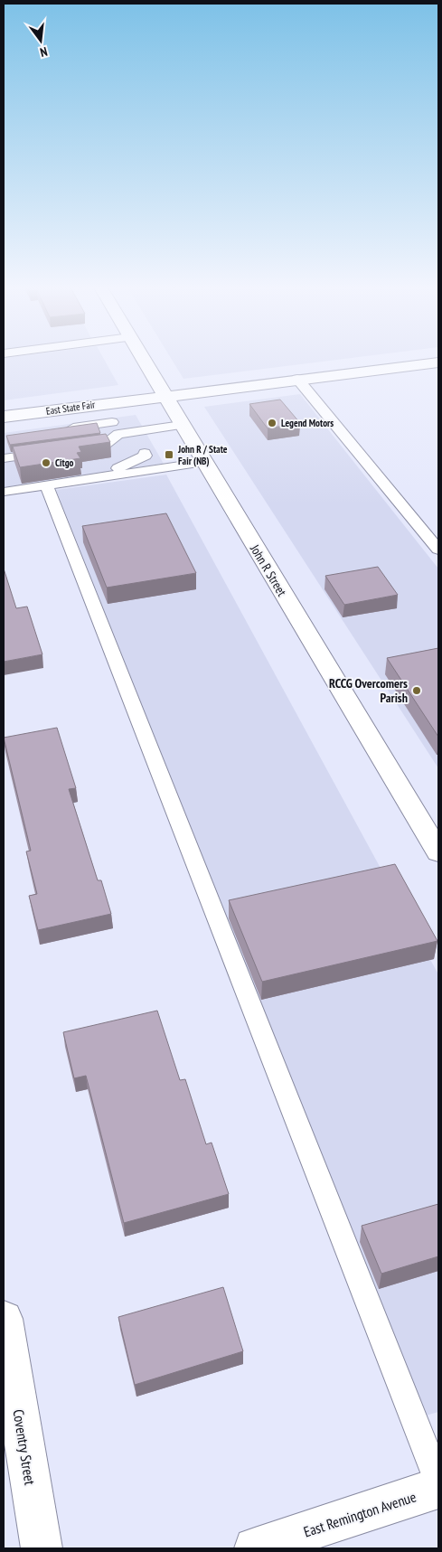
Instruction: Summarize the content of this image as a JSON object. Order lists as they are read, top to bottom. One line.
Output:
{"streets":{"main road":["East State Fair","John R Street","Coventry Street","East Remington Avenue"]},"crossings":[["East State Fair","John R Street"]],"places":{"other":["Legend Motors","Citgo","RCCG Overcomers Parish"],"transit":["John R / State Fair (NB)"]},"north":"bottom"}
